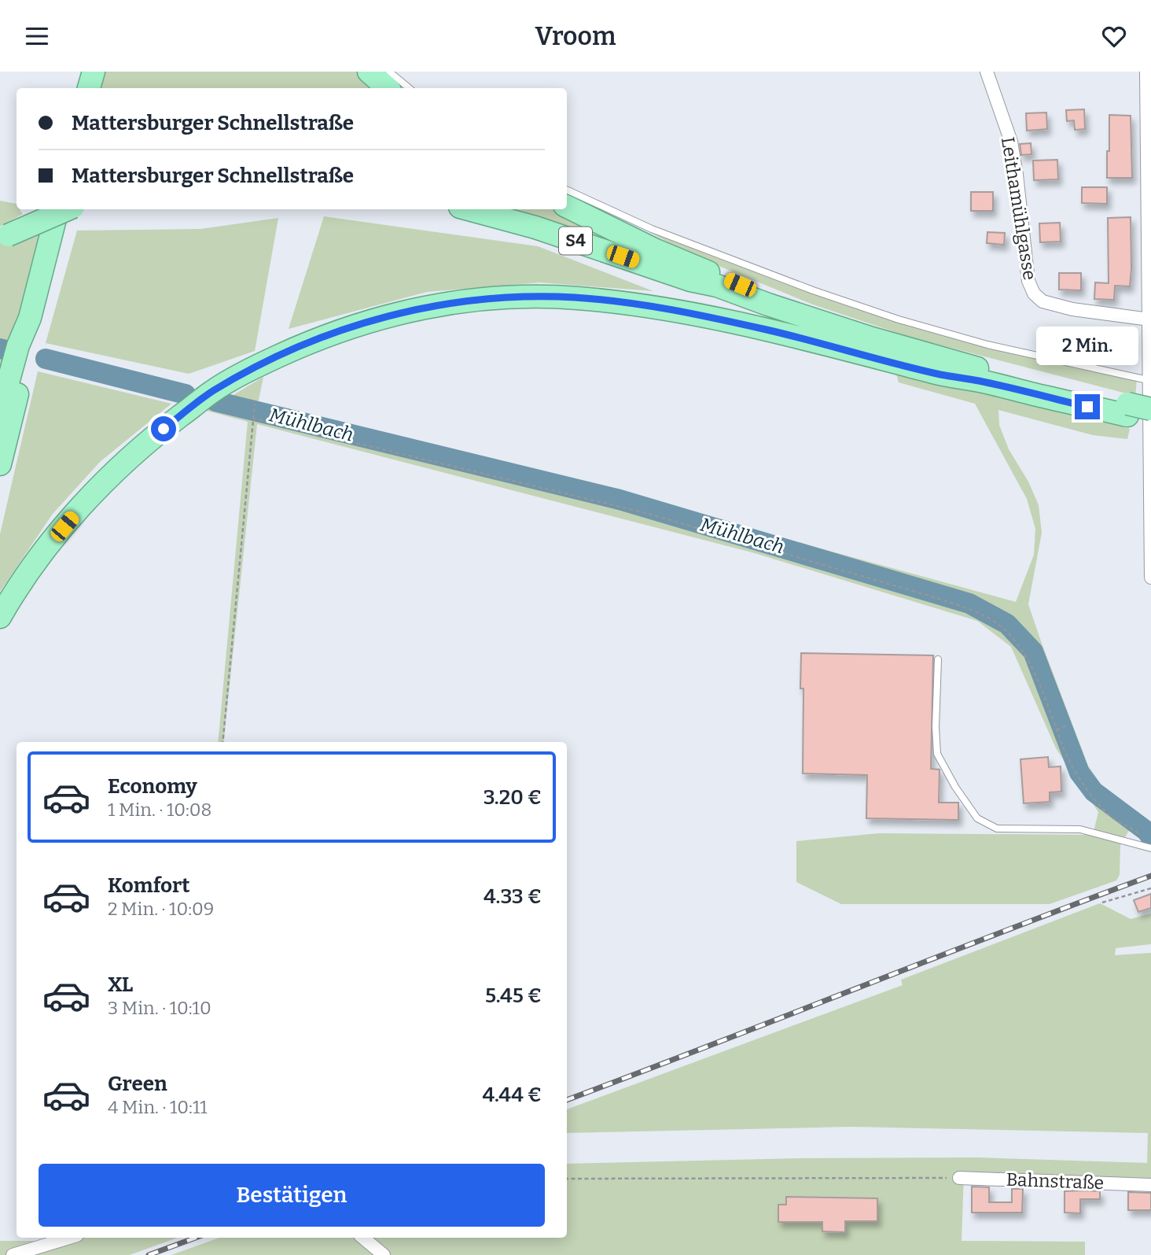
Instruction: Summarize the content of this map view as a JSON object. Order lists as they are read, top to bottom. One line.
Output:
{"streets":{"highway":["S4"],"street":["Leithamühlgasse","Bahnstraße"]},"water":["Mühlbach"],"page":{"header":"Vroom","banner":["Mattersburger Schnellstraße","Mattersburger Schnellstraße"],"bubble":"2 Min.","list":[{"name":"Economy","note":"1 Min. · 10:08","value":"3.20 €"},{"name":"Komfort","note":"2 Min. · 10:09","value":"4.33 €"},{"name":"XL","note":"3 Min. · 10:10","value":"5.45 €"},{"name":"Green","note":"4 Min. · 10:11","value":"4.44 €"}],"buttons":"Bestätigen"}}
